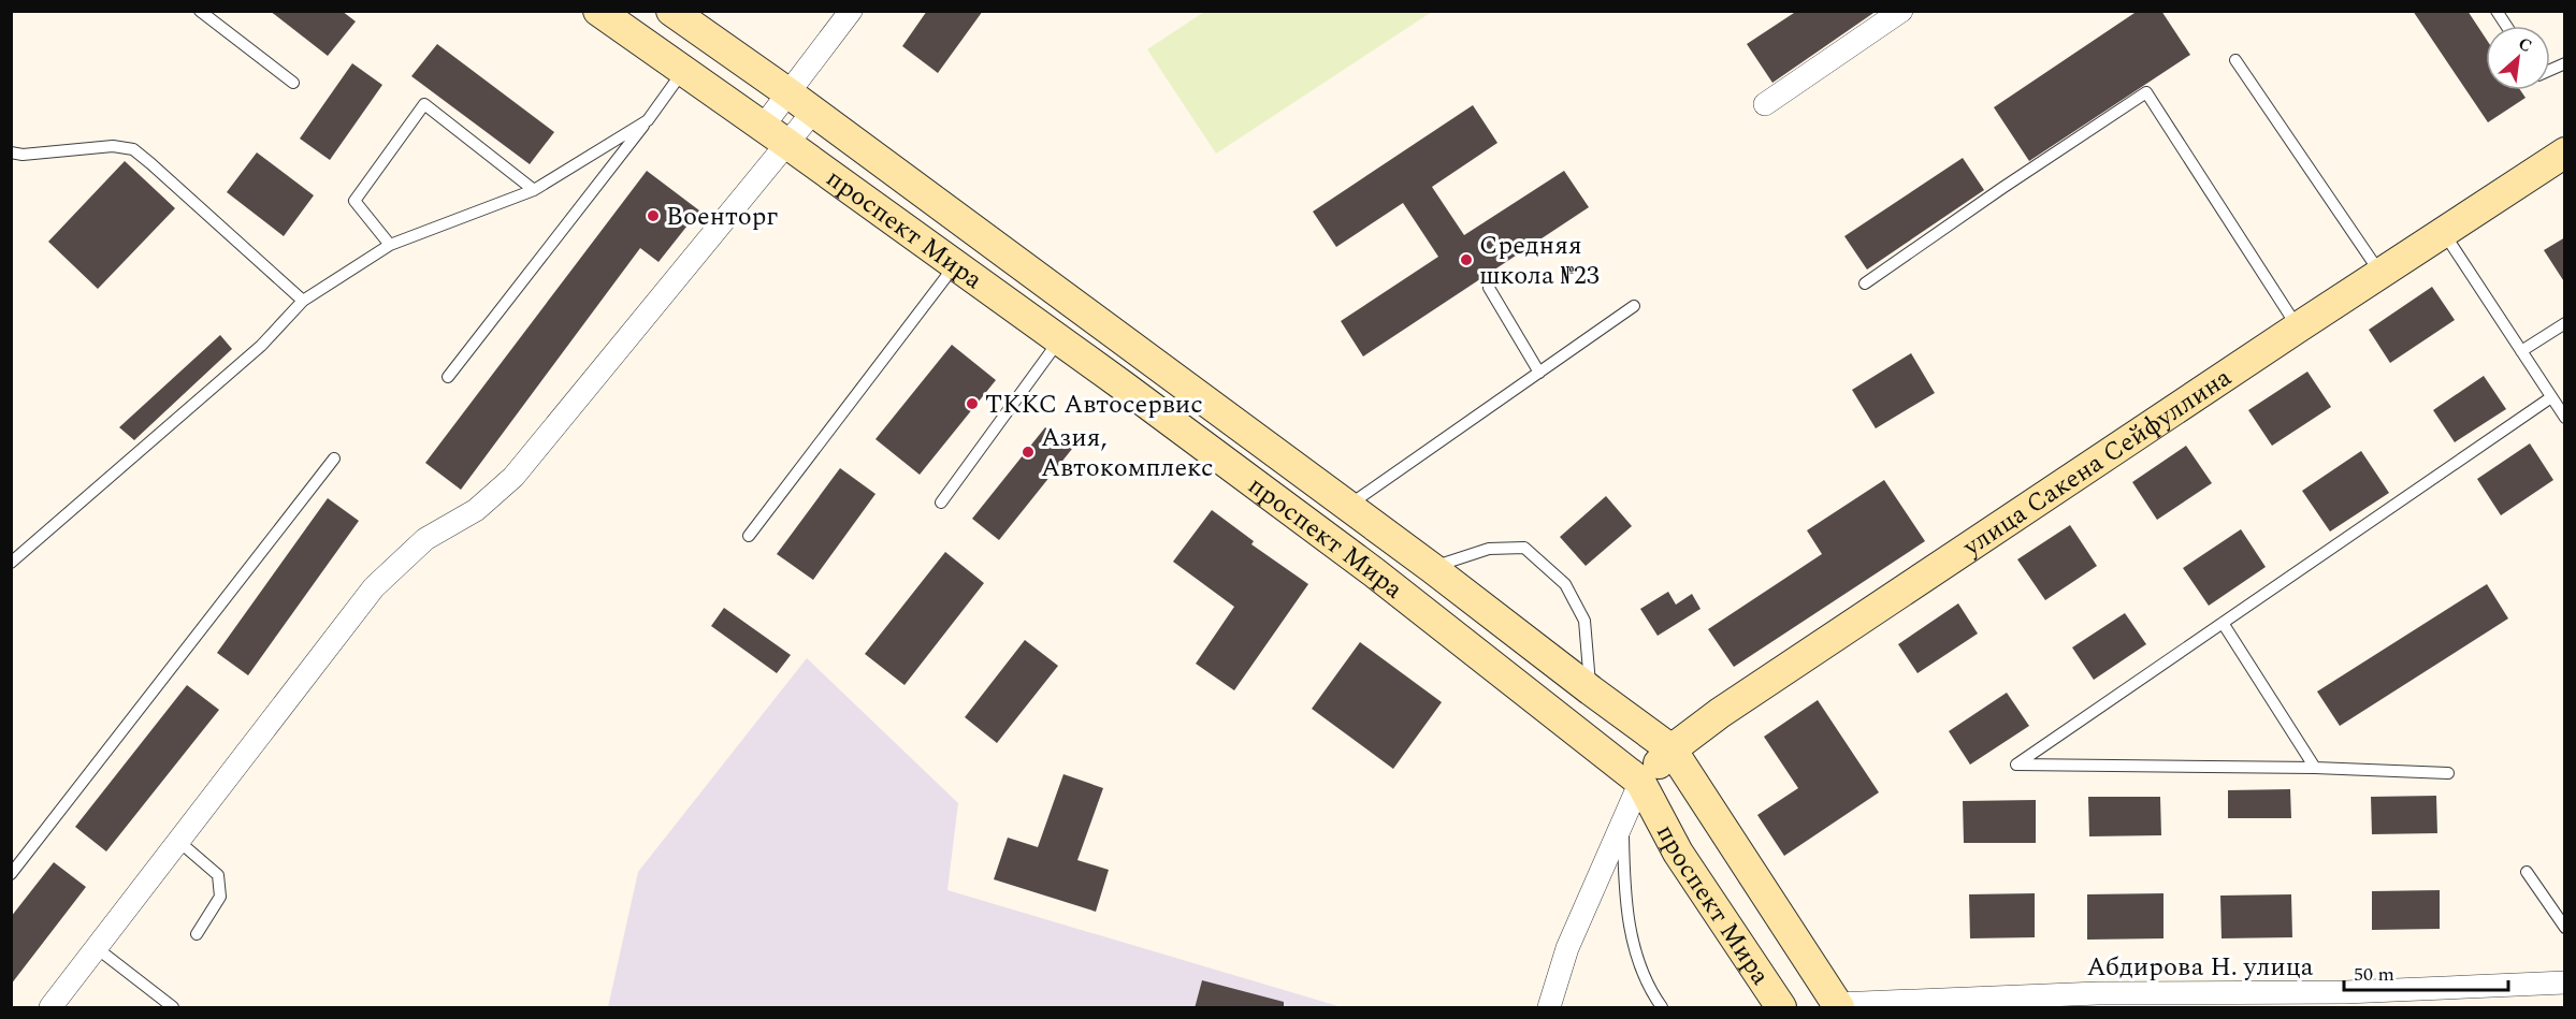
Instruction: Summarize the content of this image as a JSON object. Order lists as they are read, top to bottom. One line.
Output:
{"streets":{"main road":["проспект Мира","улица Сакена Сейфуллина"],"street":["Абдирова Н. улица"]},"crossings":[["проспект Мира","улица Сакена Сейфуллина"],["проспект Мира","Абдирова Н. улица"]],"places":["Военторг","Средняя школа №23","ТККС Автосервис","Азия, Автокомплекс"],"scale_bar":"50 m","north":"top right"}
